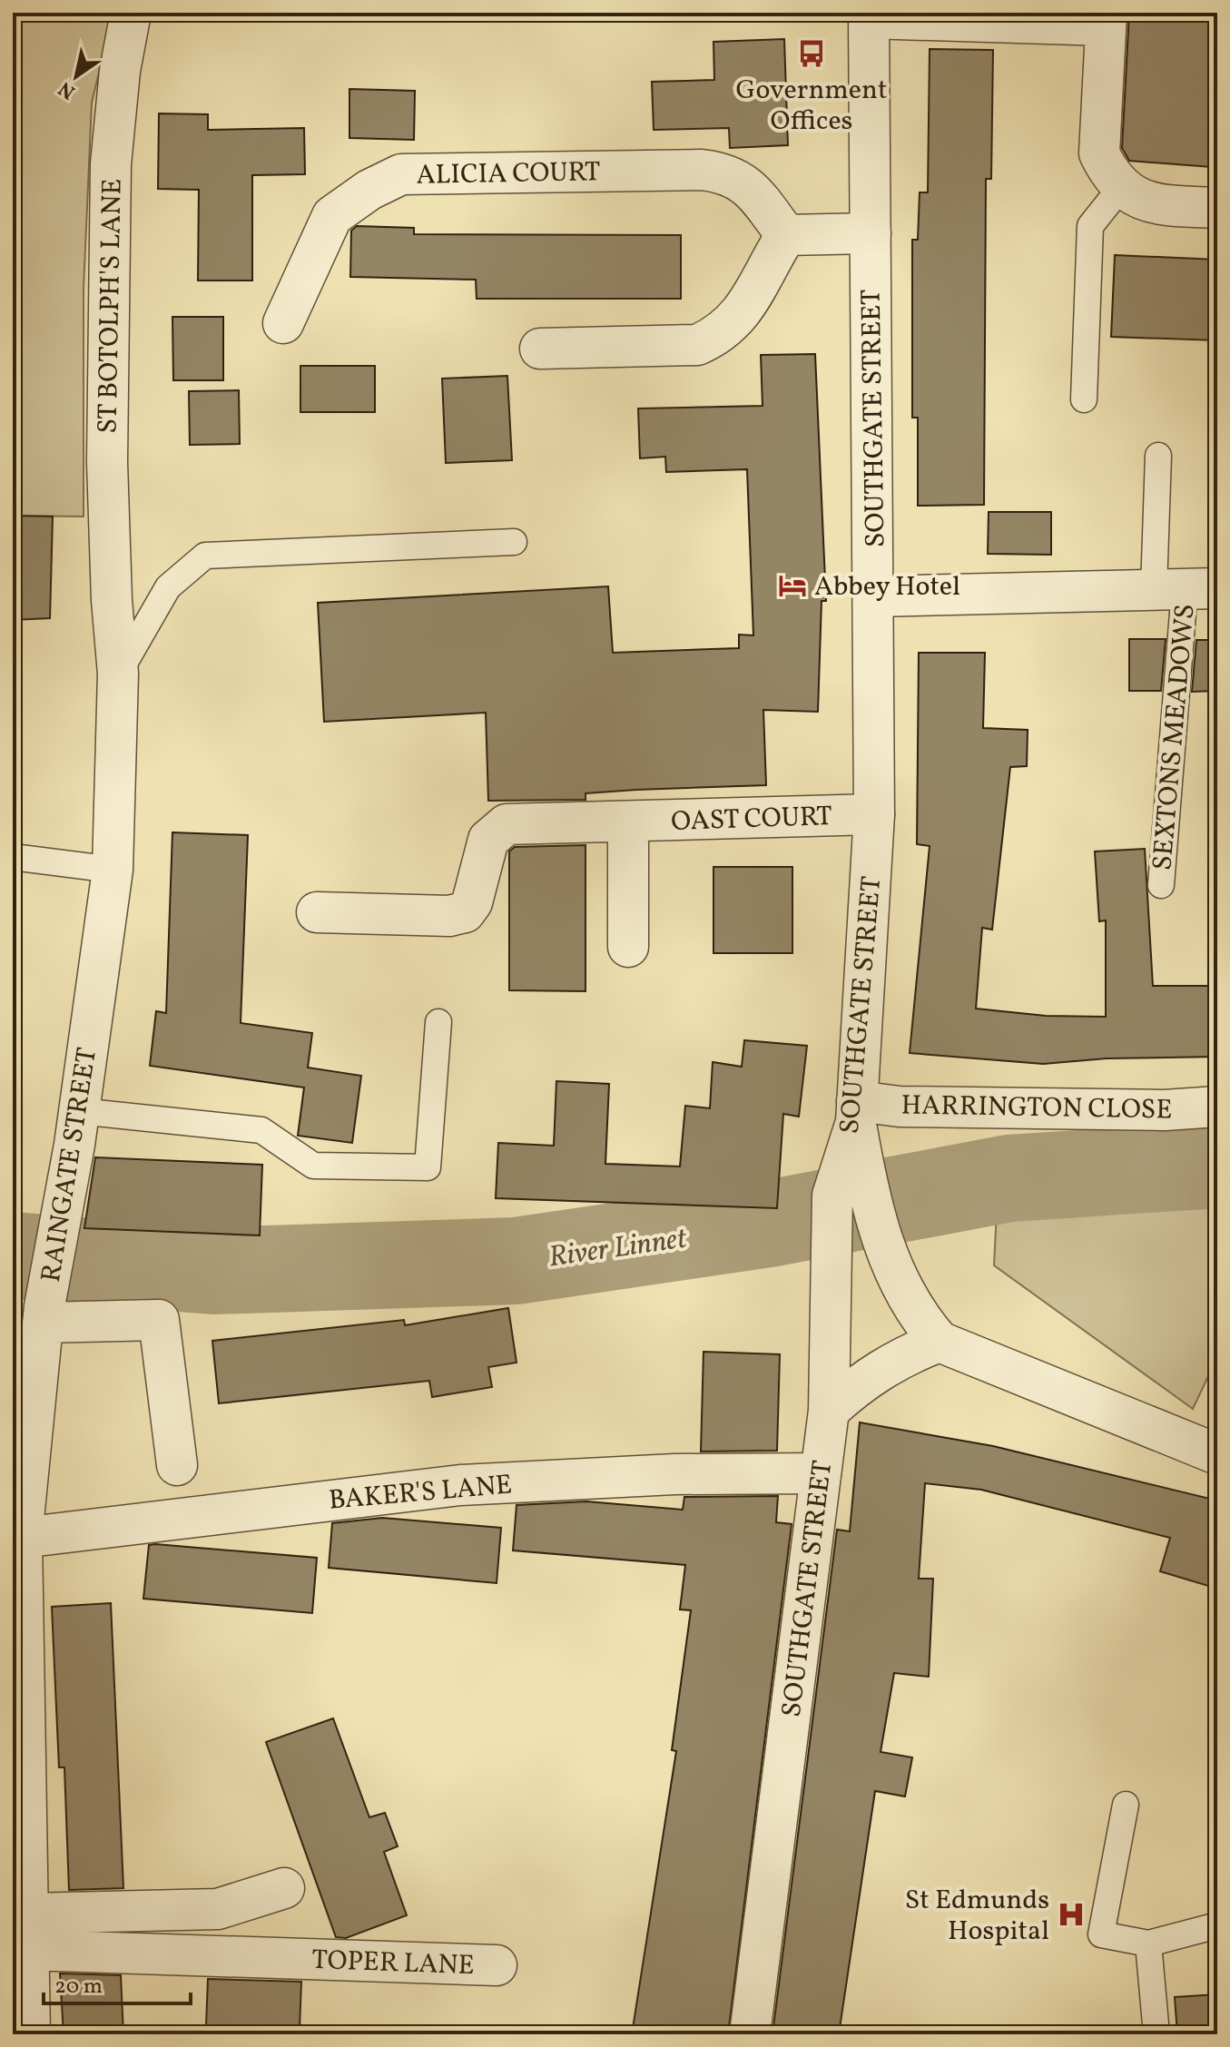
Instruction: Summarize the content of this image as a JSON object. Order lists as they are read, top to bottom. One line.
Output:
{"streets":{"street":["ALICIA COURT","ST BOTOLPH'S LANE","SOUTHGATE STREET","SEXTONS MEADOWS","OAST COURT","HARRINGTON CLOSE","RAINGATE STREET","BAKER'S LANE","TOPER LANE"]},"crossings":[["ST BOTOLPH'S LANE","RAINGATE STREET"],["SOUTHGATE STREET","SEXTONS MEADOWS"],["SOUTHGATE STREET","OAST COURT"],["SOUTHGATE STREET","HARRINGTON CLOSE"],["SOUTHGATE STREET","BAKER'S LANE"],["RAINGATE STREET","BAKER'S LANE"],["RAINGATE STREET","TOPER LANE"]],"water":["River Linnet"],"places":{"bus stop":["Government Offices"],"hotel":["Abbey Hotel"],"hospital":["St Edmunds Hospital"]},"scale_bar":"20 m","north":"bottom left"}
